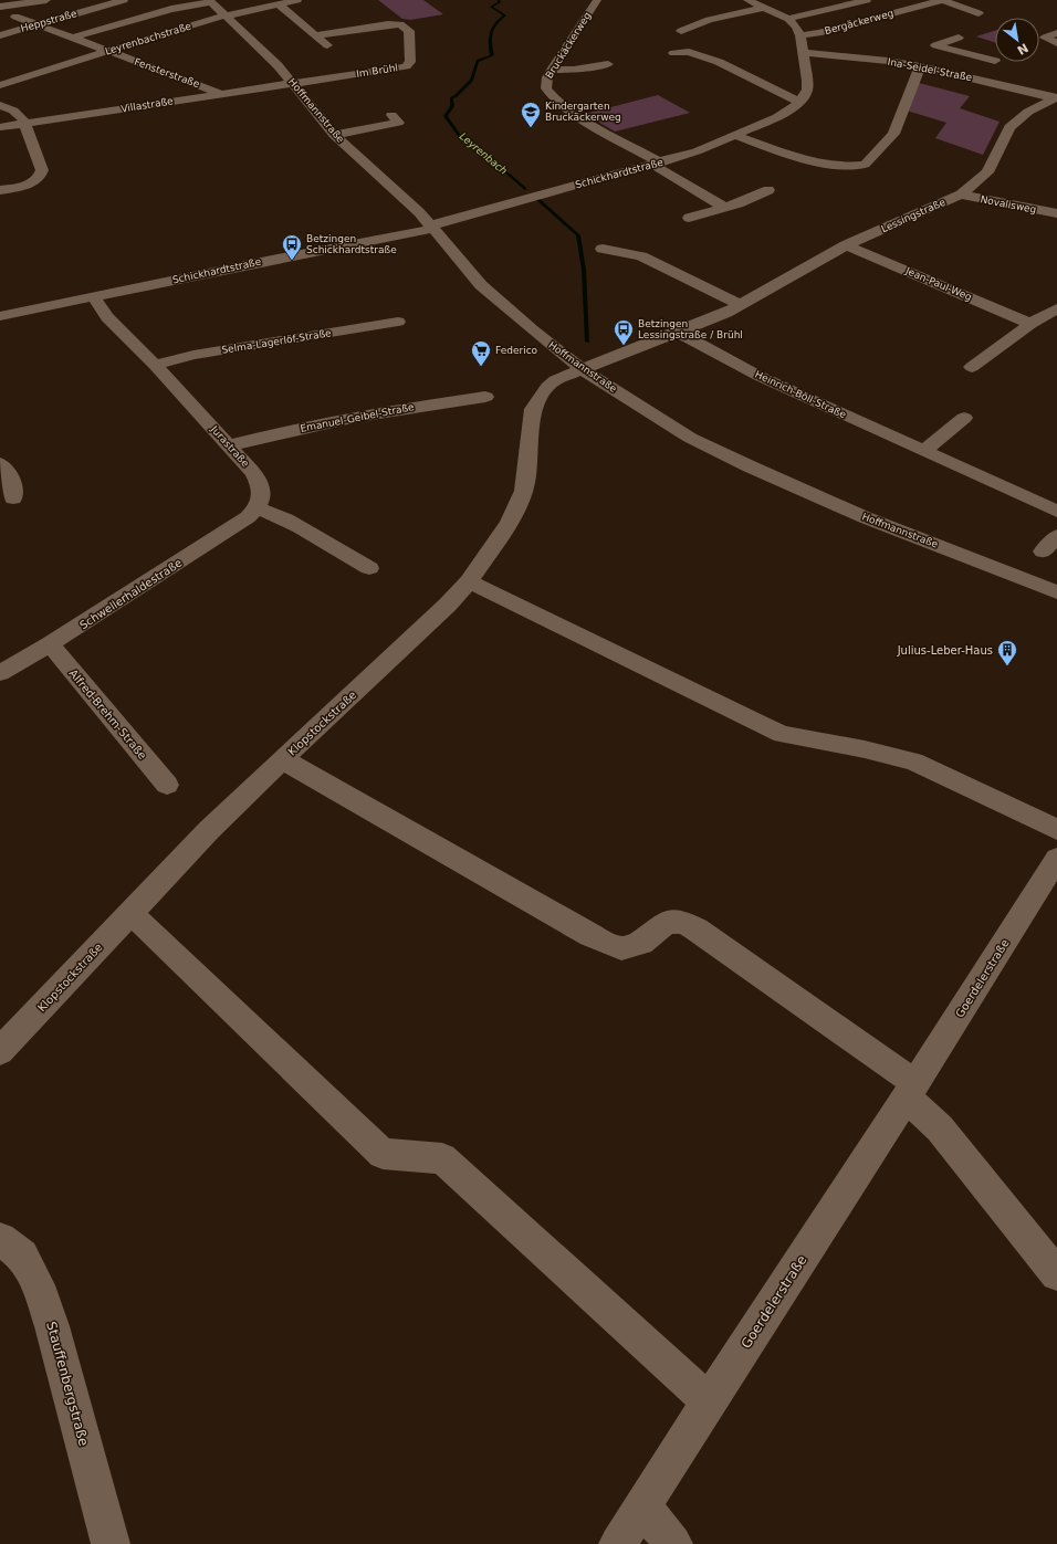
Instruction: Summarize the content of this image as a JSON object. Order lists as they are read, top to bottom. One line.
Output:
{"streets":{"street":["Heppstraße","Bergäckerweg","Leyrenbachstraße","Bruckäckerweg","Ina-Seidel-Straße","Im Brühl","Fensterstraße","Villastraße","Hoffmannstraße","Schickhardtstraße","Novalisweg","Lessingstraße","Jean-Paul-Weg","Selma-Lagerlöf-Straße","Heinrich-Böll-Straße","Emanuel-Geibel-Straße","Jurastraße","Schwellerhaldestraße","Alfred-Brehm-Straße","Klopstockstraße","Goerdelerstraße","Stauffenbergstraße"]},"crossings":[["Heppstraße","Fensterstraße"],["Leyrenbachstraße","Fensterstraße"],["Leyrenbachstraße","Hoffmannstraße"],["Bruckäckerweg","Schickhardtstraße"],["Ina-Seidel-Straße","Lessingstraße"],["Im Brühl","Villastraße"],["Im Brühl","Hoffmannstraße"],["Fensterstraße","Villastraße"],["Villastraße","Hoffmannstraße"],["Hoffmannstraße","Schickhardtstraße"],["Hoffmannstraße","Lessingstraße"],["Hoffmannstraße","Klopstockstraße"],["Schickhardtstraße","Jurastraße"],["Novalisweg","Lessingstraße"],["Lessingstraße","Jean-Paul-Weg"],["Lessingstraße","Heinrich-Böll-Straße"],["Lessingstraße","Klopstockstraße"],["Selma-Lagerlöf-Straße","Jurastraße"],["Emanuel-Geibel-Straße","Jurastraße"],["Jurastraße","Schwellerhaldestraße"],["Schwellerhaldestraße","Alfred-Brehm-Straße"]],"water":["Leyrenbach"],"places":{"school or university":["Kindergarten Bruckäckerweg"],"bus stop":["Betzingen Schickhardtstraße","Betzingen Lessingstraße / Brühl"],"supermarket":["Federico"],"building":["Julius-Leber-Haus"]},"north":"bottom right"}
